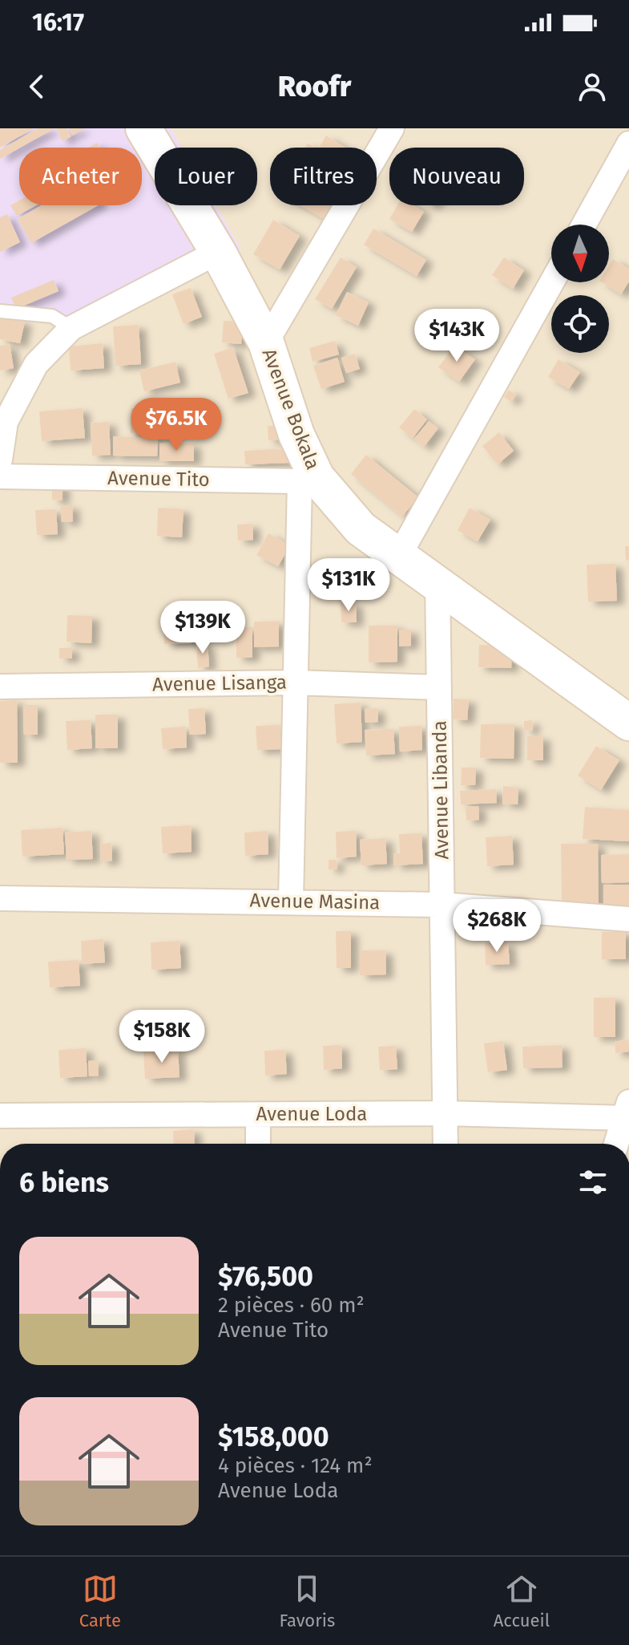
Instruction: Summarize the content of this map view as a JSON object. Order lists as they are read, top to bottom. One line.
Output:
{"streets":{"street":["Avenue Bokala","Avenue Tito","Avenue Lisanga","Avenue Libanda","Avenue Masina","Avenue Loda"]},"crossings":[["Avenue Bokala","Avenue Tito"],["Avenue Bokala","Avenue Libanda"],["Avenue Lisanga","Avenue Libanda"],["Avenue Libanda","Avenue Masina"],["Avenue Libanda","Avenue Loda"]],"north":"bottom","page":{"status":"16:17","header":"Roofr","chip":["Acheter","Louer","Filtres","Nouveau"],"price":["$143K","$76.5K","$131K","$139K","$268K","$158K"],"heading":"6 biens","list":[{"name":"$76,500","note":"2 pièces · 60 m² · Avenue Tito"},{"name":"$158,000","note":"4 pièces · 124 m² · Avenue Loda"}],"tabs":["Carte","Favoris","Accueil"]}}
